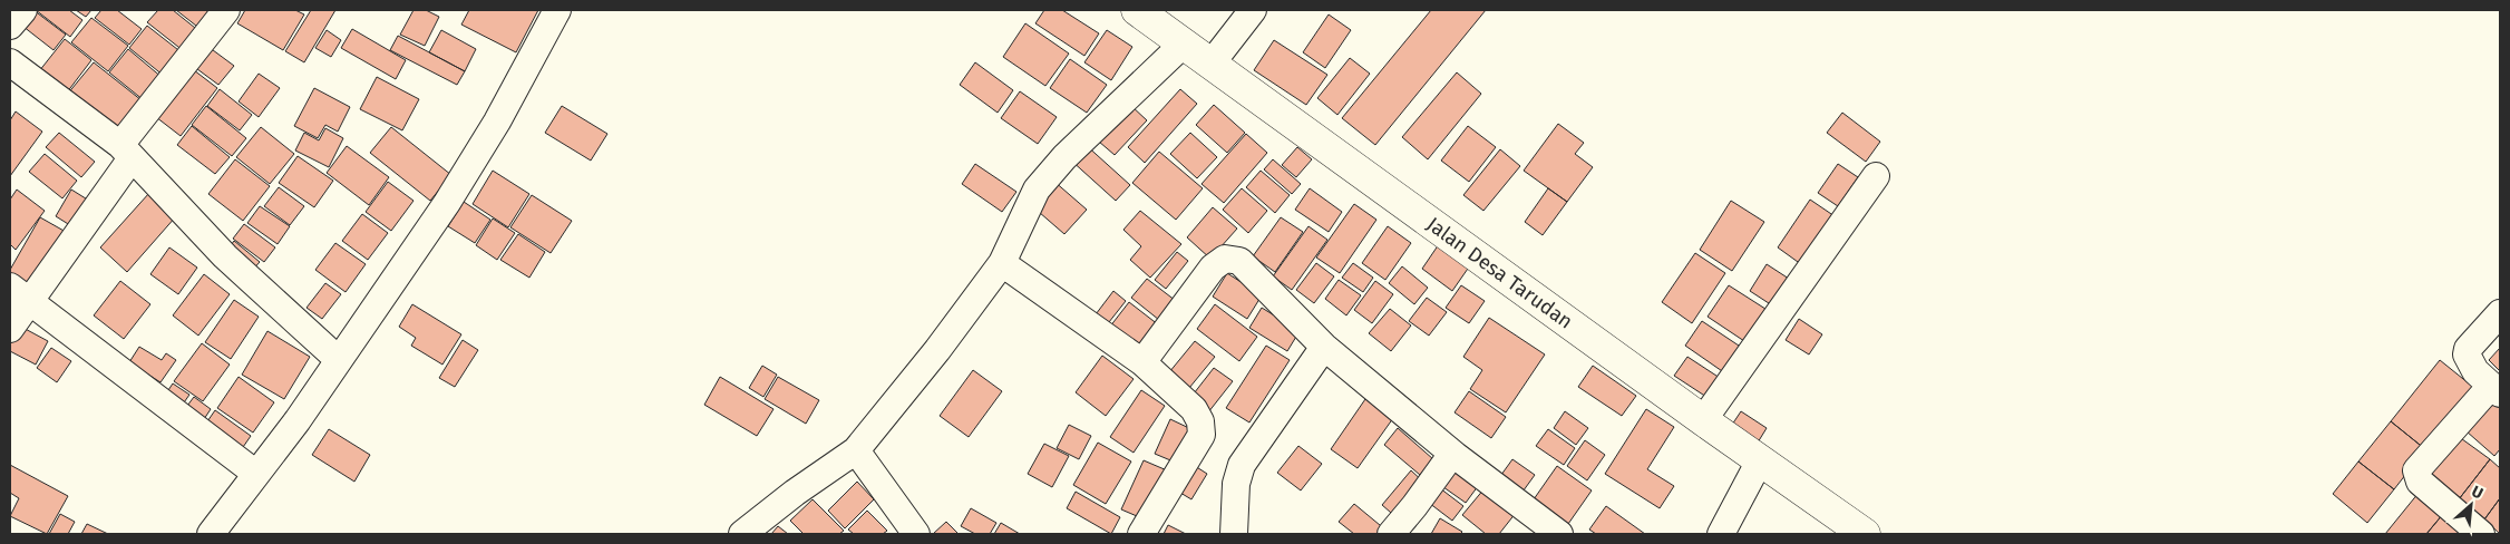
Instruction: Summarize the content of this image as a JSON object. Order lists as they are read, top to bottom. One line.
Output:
{"streets":{"street":["Jalan Desa Tarudan"]},"north":"top right"}
